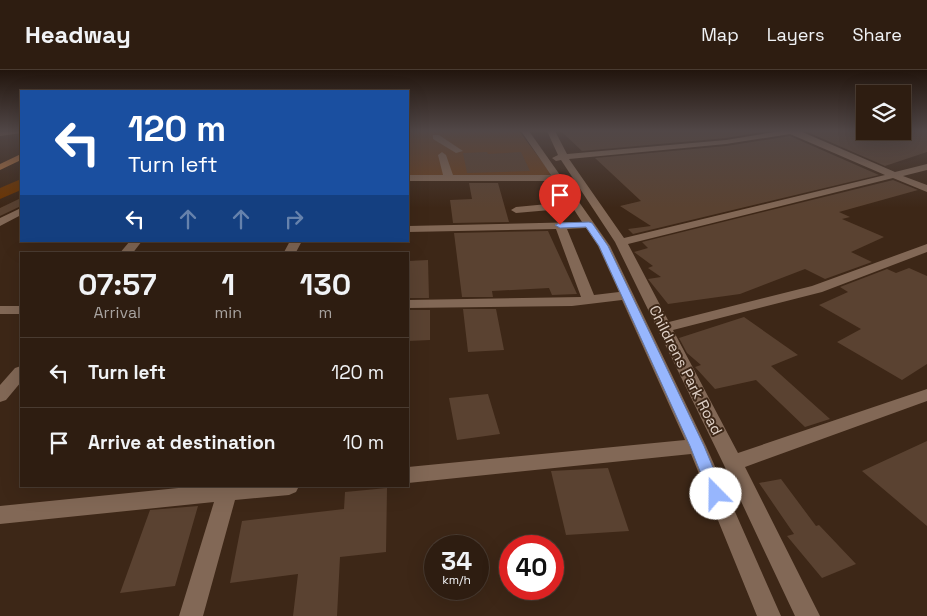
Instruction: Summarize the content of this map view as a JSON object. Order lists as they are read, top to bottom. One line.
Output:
{"streets":{"street":["Childrens Park Road"]},"page":{"header":"Headway","nav":["Map","Layers","Share"],"turn":["120 m","Turn left"],"eta":["07:57","Arrival","1","min","130","m"],"list":[{"name":"Turn left","value":"120 m"},{"name":"Arrive at destination","value":"10 m"}],"speed":"34 km/h","limit":"40"}}
